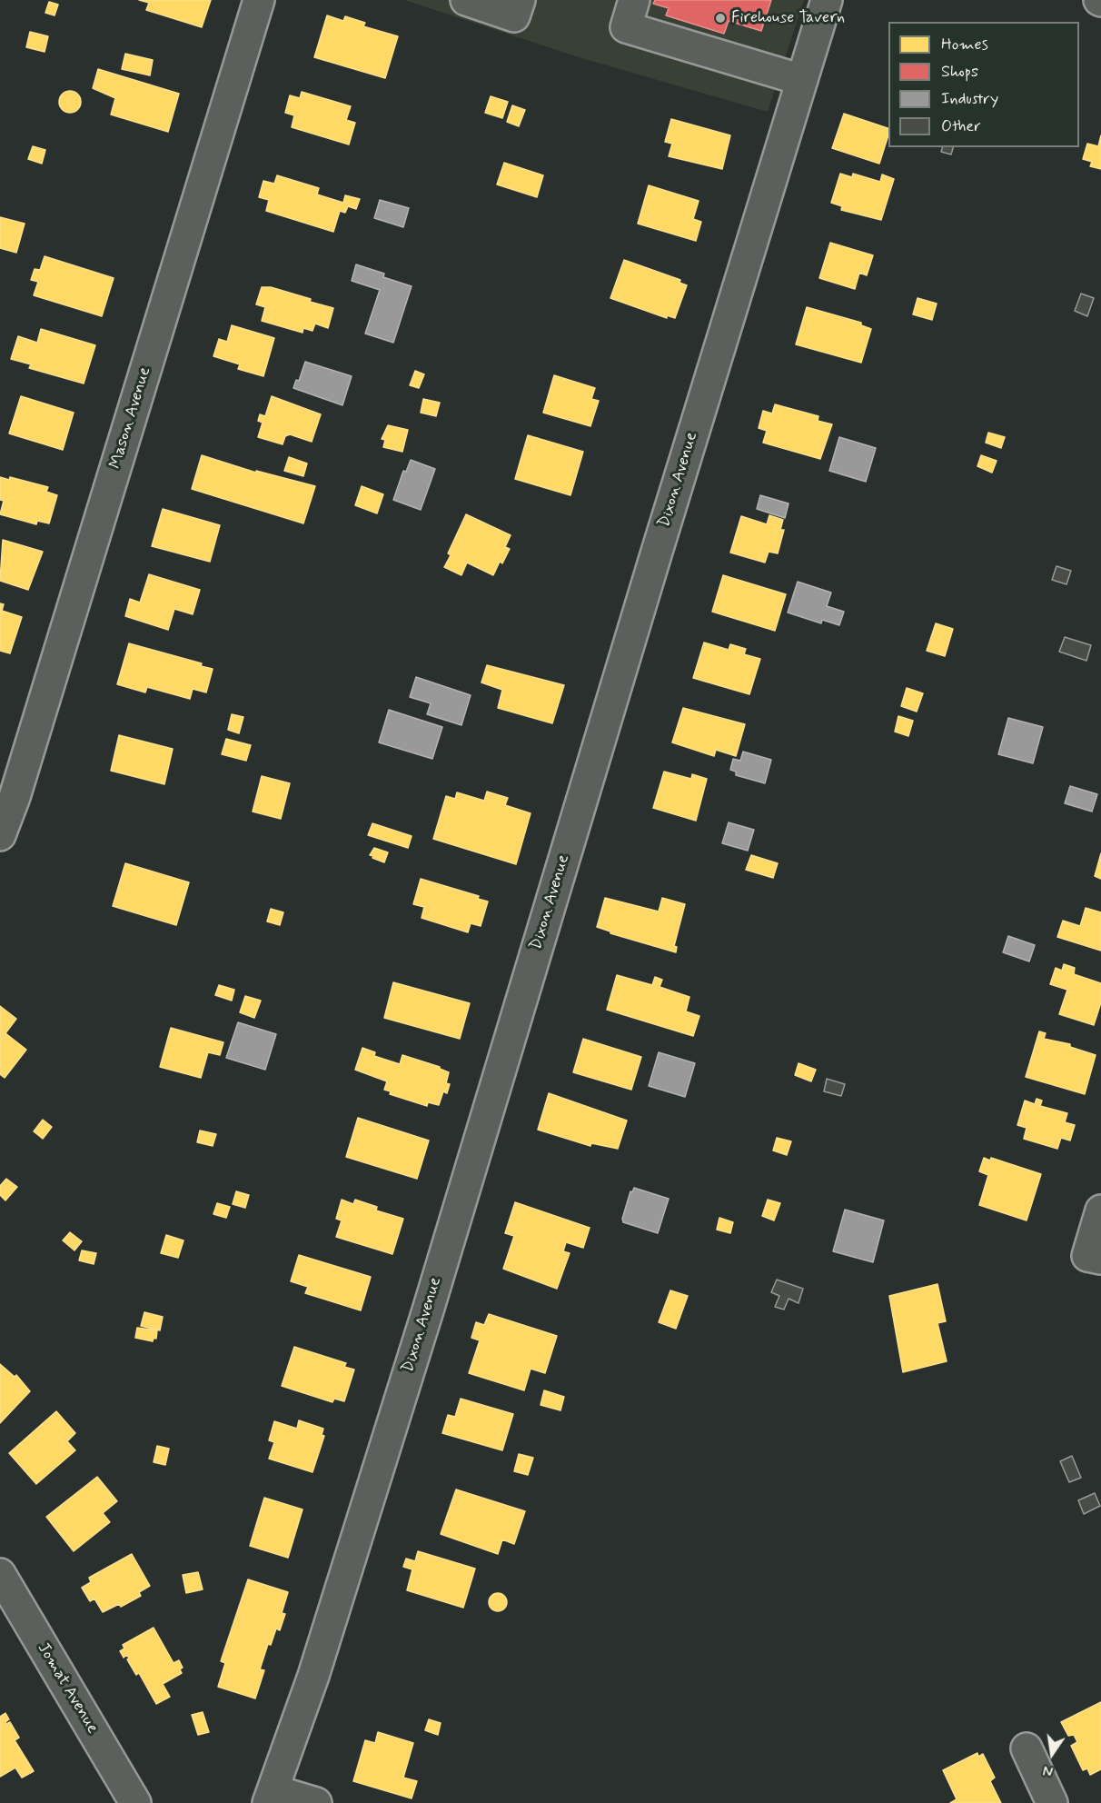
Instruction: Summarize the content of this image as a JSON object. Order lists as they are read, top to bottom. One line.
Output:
{"streets":{"street":["Mason Avenue","Dixon Avenue","Jomat Avenue"]},"places":["Firehouse Tavern"],"legend":["Homes","Shops","Industry","Other"],"north":"bottom"}
